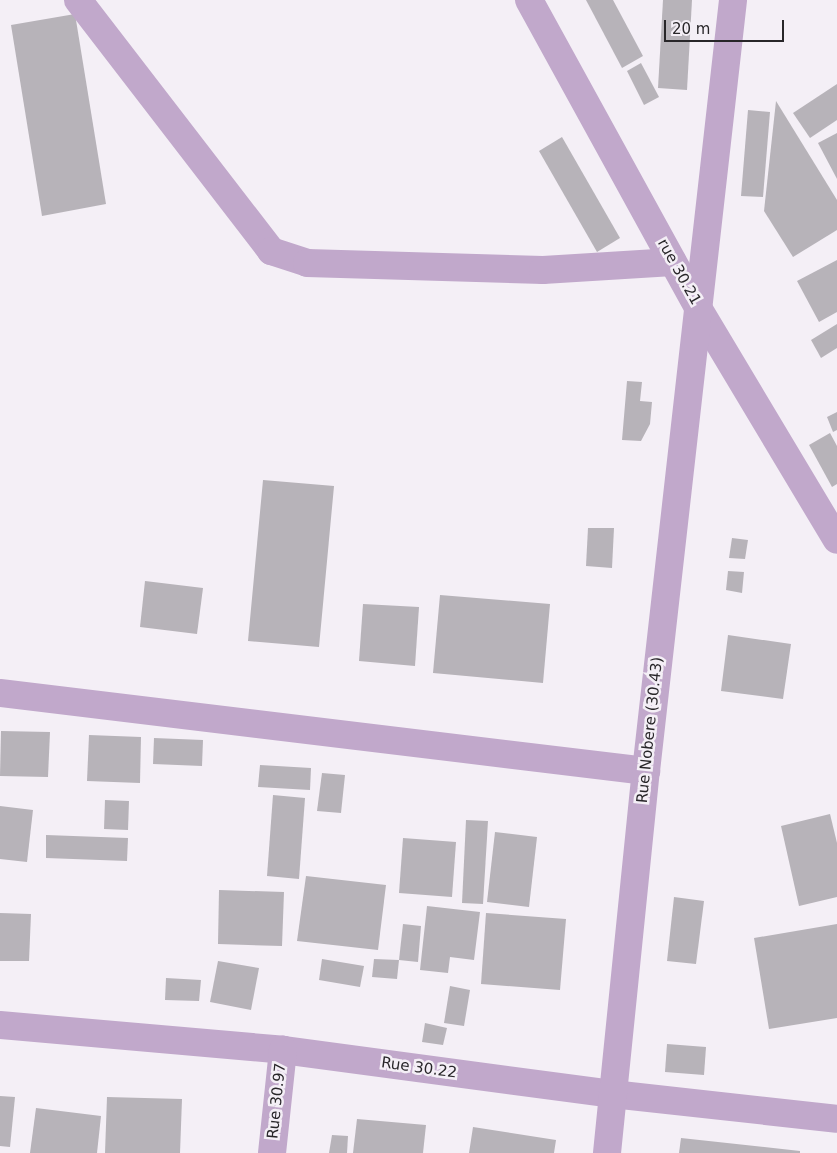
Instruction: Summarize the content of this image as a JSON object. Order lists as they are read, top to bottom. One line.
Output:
{"streets":{"street":["rue 30.21","Rue Nobere (30.43)","Rue 30.22","Rue 30.97"]},"crossings":[["rue 30.21","Rue Nobere (30.43)"],["Rue Nobere (30.43)","Rue 30.22"],["Rue 30.22","Rue 30.97"]],"scale_bar":"20 m"}
